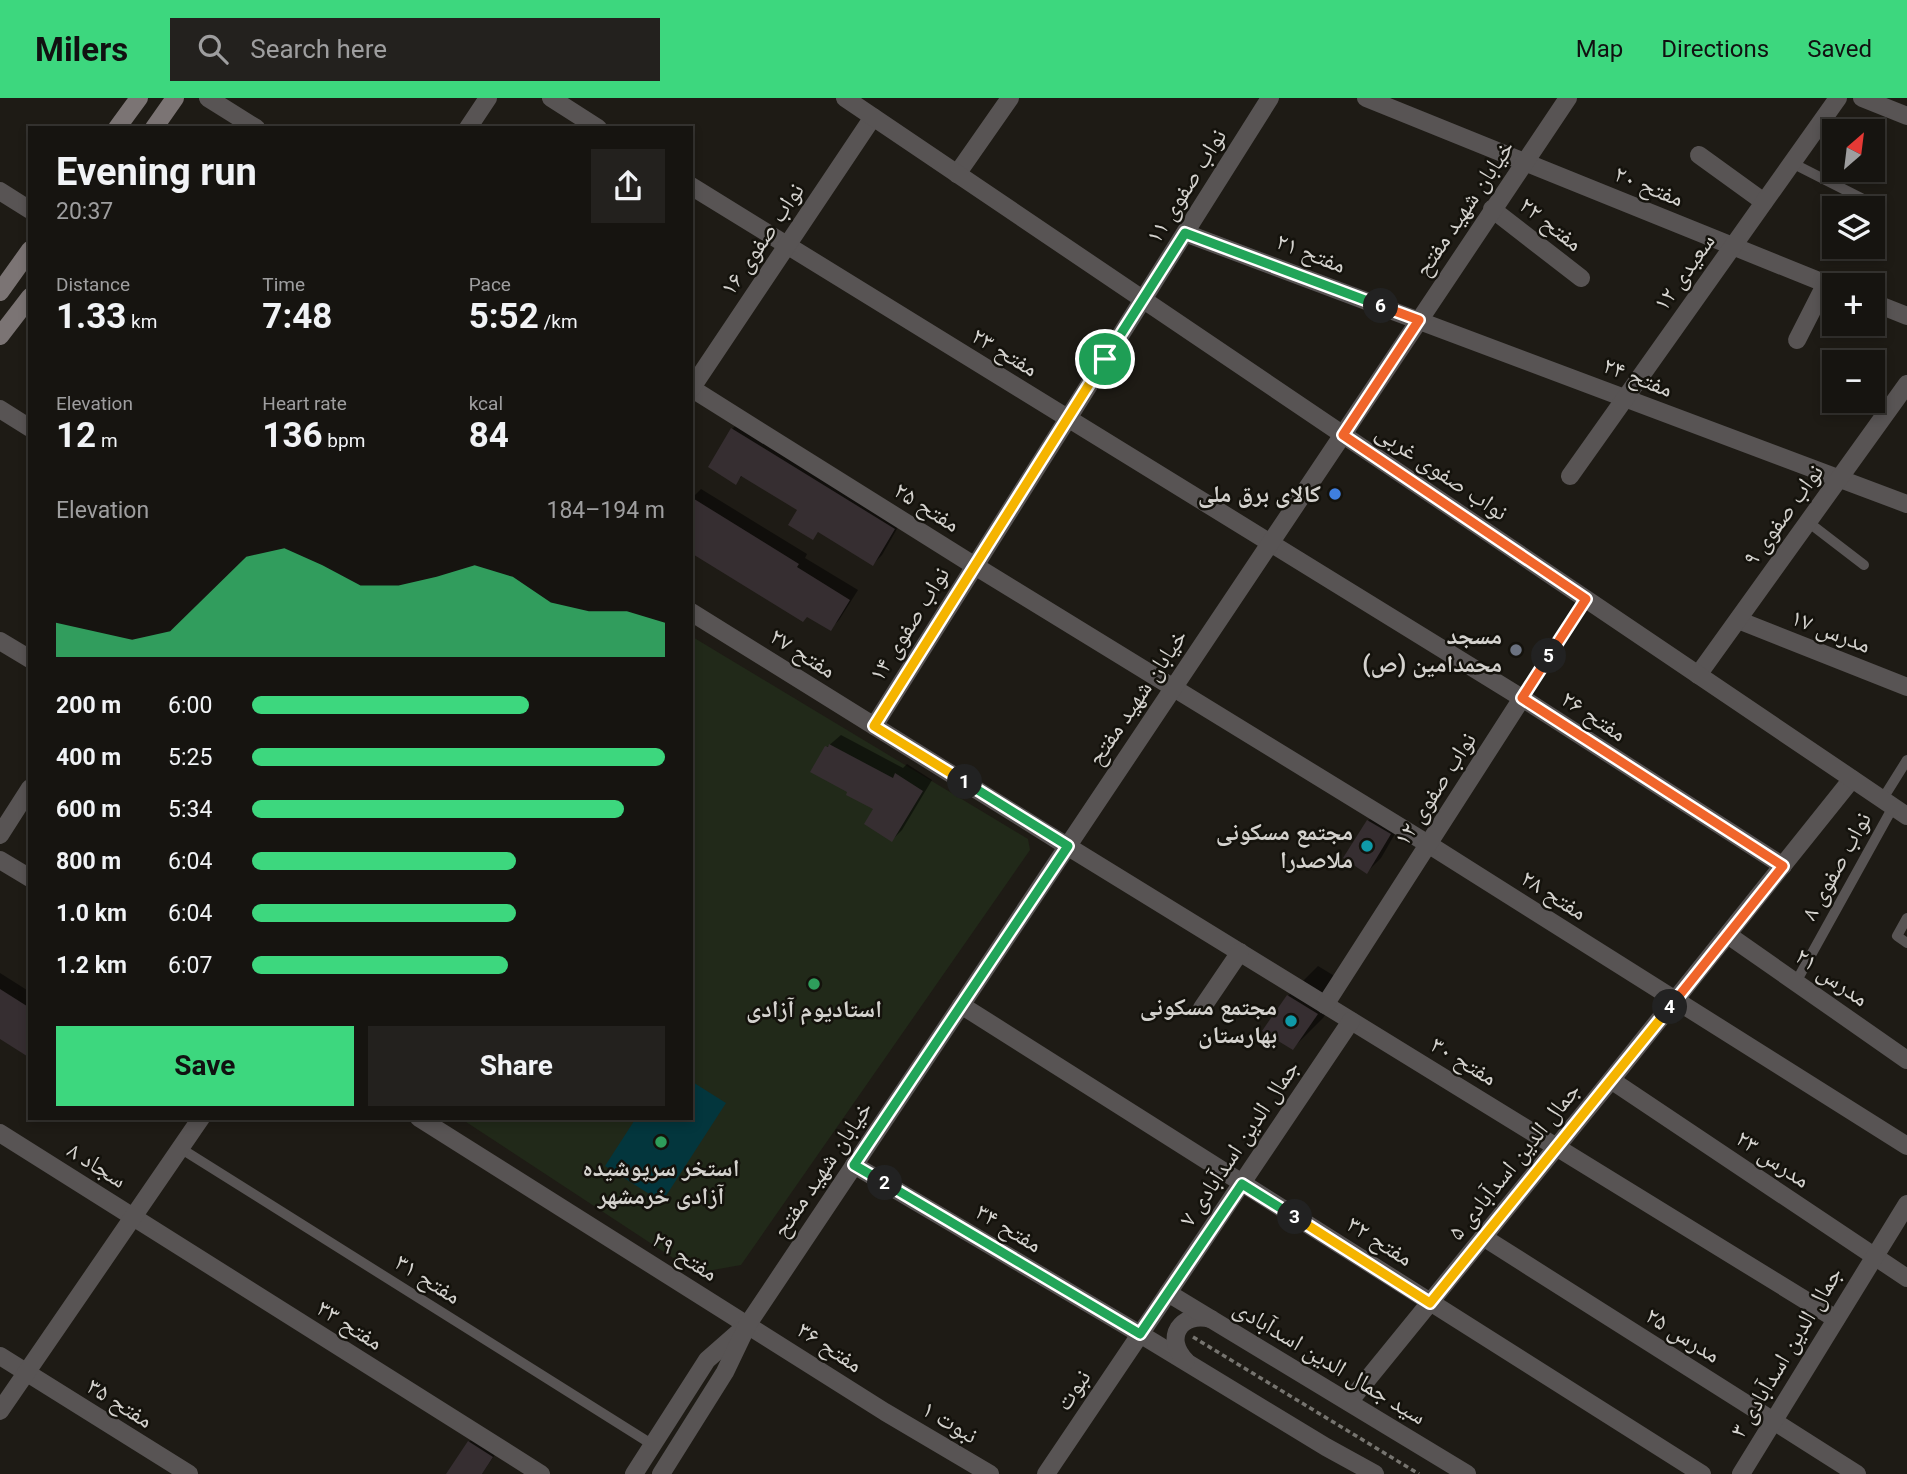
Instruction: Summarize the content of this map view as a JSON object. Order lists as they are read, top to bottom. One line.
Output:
{"streets":{"street":["نواب صفوی ۱۱","مفتح ۲۰","خیابان شهید مفتح","مفتح ۲۲","نواب صفوی ۱۶","مفتح ۲۱","سعیدی ۱۲","مفتح ۲۳","مفتح ۲۴","نواب صفوی غربی","مفتح ۲۵","نواب صفوی ۹","نواب صفوی ۱۴","مدرس ۱۷","مفتح ۲۷","مفتح ۲۶","نواب صفوی ۱۲","مفتح ۲۸","مدرس ۲۱","مفتح ۳۰","جمال الدین اسدآبادی ۷","مدرس ۲۳","جمال الدین اسدآبادی ۵","سجاد ۸","مفتح ۳۴","مفتح ۳۲","مفتح ۲۹","مفتح ۳۳","مدرس ۲۵","مفتح ۳۶","جمال الدین اسدآبادی ۳","سید جمال الدین اسدآبادی","نبوت","مفتح ۳۵","نبوت ۱"],"lane":["نواب صفوی ۸","مفتح ۳۱"]},"crossings":[["نواب صفوی ۱۱","مفتح ۲۱"],["نواب صفوی ۱۱","نواب صفوی غربی"],["نواب صفوی ۱۱","نواب صفوی ۱۴"],["مفتح ۲۰","خیابان شهید مفتح"],["مفتح ۲۰","سعیدی ۱۲"],["خیابان شهید مفتح","مفتح ۲۲"],["خیابان شهید مفتح","مفتح ۲۱"],["خیابان شهید مفتح","مفتح ۲۳"],["خیابان شهید مفتح","مفتح ۲۴"],["خیابان شهید مفتح","نواب صفوی غربی"],["خیابان شهید مفتح","مفتح ۲۵"],["خیابان شهید مفتح","مفتح ۲۷"],["خیابان شهید مفتح","مفتح ۲۶"],["خیابان شهید مفتح","مفتح ۲۸"],["خیابان شهید مفتح","مفتح ۳۰"],["خیابان شهید مفتح","مفتح ۳۴"],["خیابان شهید مفتح","مفتح ۳۲"],["خیابان شهید مفتح","مفتح ۲۹"],["خیابان شهید مفتح","مفتح ۳۱"],["خیابان شهید مفتح","مفتح ۳۶"],["نواب صفوی ۱۶","مفتح ۲۳"],["نواب صفوی ۱۶","نواب صفوی غربی"],["مفتح ۲۱","مفتح ۲۴"],["سعیدی ۱۲","مفتح ۲۴"],["مفتح ۲۳","نواب صفوی ۱۴"],["مفتح ۲۳","مفتح ۲۶"],["مفتح ۲۴","نواب صفوی ۹"],["نواب صفوی غربی","نواب صفوی ۹"],["نواب صفوی غربی","نواب صفوی ۱۴"],["نواب صفوی غربی","نواب صفوی ۸"],["نواب صفوی غربی","جمال الدین اسدآبادی ۵"],["مفتح ۲۵","نواب صفوی ۱۴"],["مفتح ۲۵","مفتح ۲۸"],["نواب صفوی ۹","مدرس ۱۷"],["نواب صفوی ۱۴","مفتح ۲۷"],["مفتح ۲۷","مفتح ۳۰"],["مفتح ۲۶","نواب صفوی ۱۲"],["مفتح ۲۶","جمال الدین اسدآبادی ۵"],["نواب صفوی ۱۲","مفتح ۲۸"],["نواب صفوی ۱۲","مفتح ۳۰"],["نواب صفوی ۸","مدرس ۲۱"],["مفتح ۲۸","جمال الدین اسدآبادی ۵"],["مدرس ۲۱","جمال الدین اسدآبادی ۵"],["مفتح ۳۰","جمال الدین اسدآبادی ۷"],["مفتح ۳۰","جمال الدین اسدآبادی ۵"],["مفتح ۳۰","جمال الدین اسدآبادی ۳"],["جمال الدین اسدآبادی ۷","مفتح ۳۴"],["جمال الدین اسدآبادی ۷","مفتح ۳۲"],["جمال الدین اسدآبادی ۷","سید جمال الدین اسدآبادی"],["جمال الدین اسدآبادی ۷","نبوت"],["مدرس ۲۳","جمال الدین اسدآبادی ۵"],["مدرس ۲۳","جمال الدین اسدآبادی ۳"],["جمال الدین اسدآبادی ۵","مفتح ۳۲"],["جمال الدین اسدآبادی ۵","مدرس ۲۵"],["جمال الدین اسدآبادی ۵","سید جمال الدین اسدآبادی"],["سجاد ۸","مفتح ۳۳"],["مفتح ۳۴","نبوت"],["مفتح ۲۹","مفتح ۳۶"],["مدرس ۲۵","جمال الدین اسدآبادی ۳"],["مفتح ۳۶","نبوت ۱"]],"places":["کالای برق ملی","مسجد محمدامین (ص)","مجتمع مسکونی ملاصدرا","استادیوم آزادی","مجتمع مسکونی بهارستان","استخر سرپوشیده آزادی خرمشهر"],"north":"top right","page":{"header":"Milers","search":"Search here","nav":["Map","Directions","Saved"],"map_buttons":["+","−"],"heading":["Evening run","20:37"],"stats":[["Distance","1.33 km"],["Time","7:48"],["Pace","5:52 /km"],["Elevation","12 m"],["Heart rate","136 bpm"],["kcal","84"]],"pins":["6","5","1","4","2","3"],"chart":["Elevation","184–194 m"],"list":[{"name":"200 m","note":"6:00"},{"name":"400 m","note":"5:25"},{"name":"600 m","note":"5:34"},{"name":"800 m","note":"6:04"},{"name":"1.0 km","note":"6:04"},{"name":"1.2 km","note":"6:07"}],"buttons":["Save","Share"]}}
